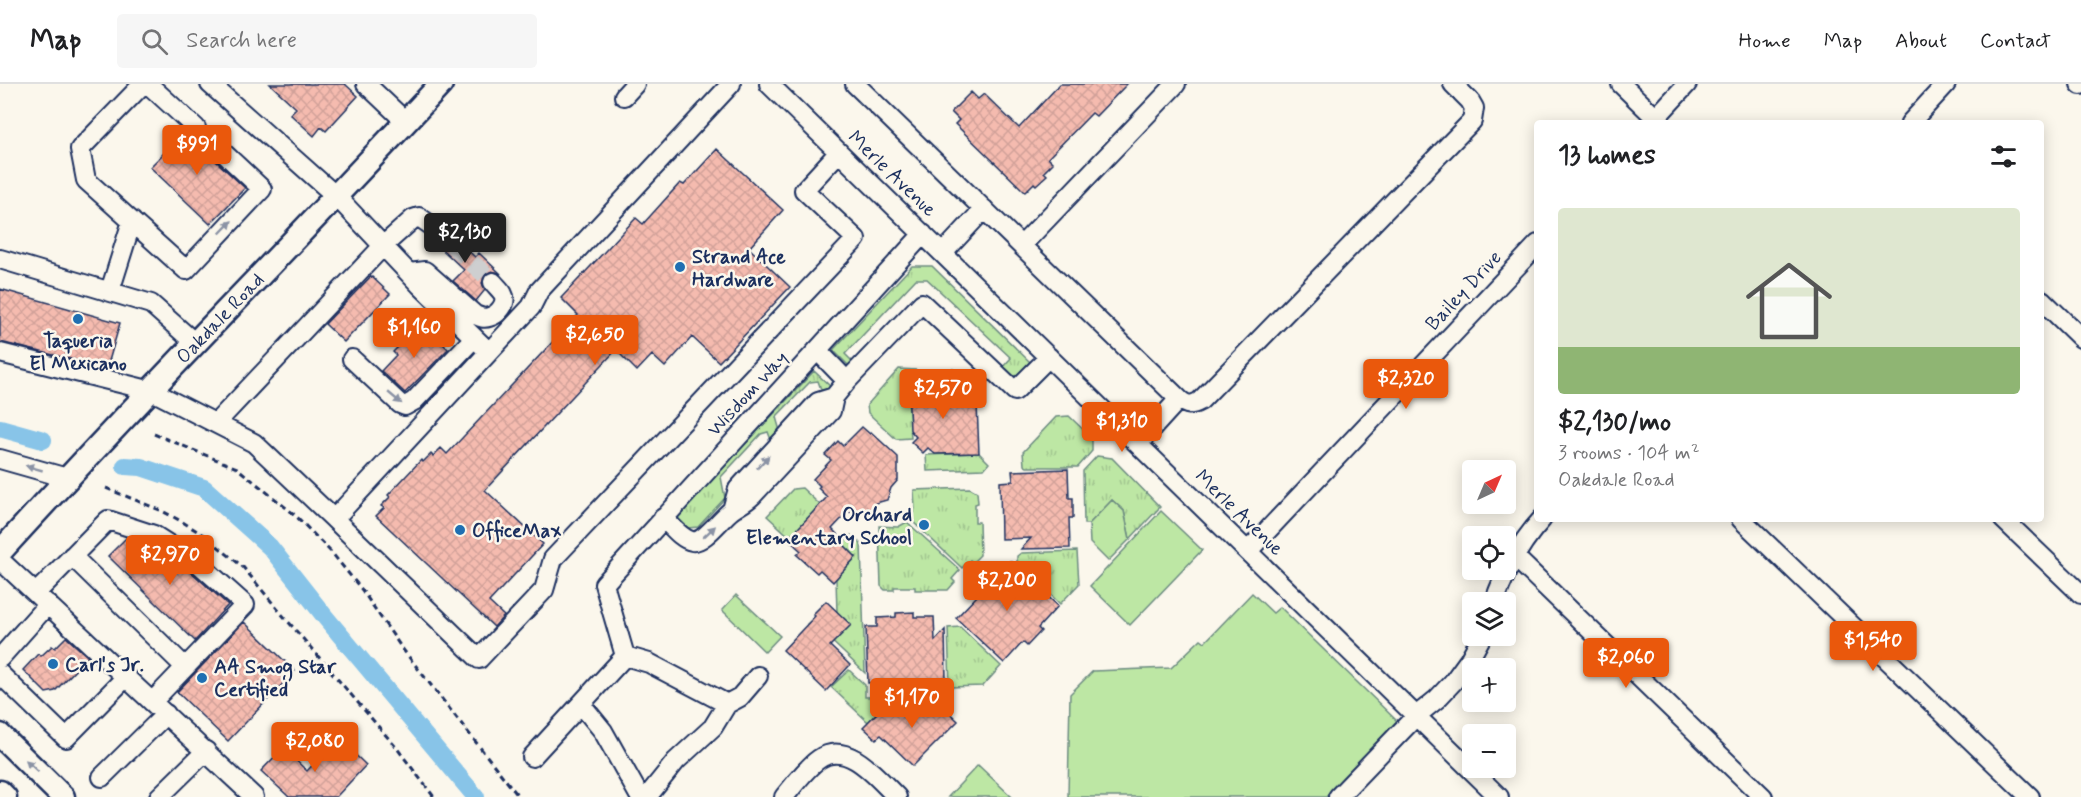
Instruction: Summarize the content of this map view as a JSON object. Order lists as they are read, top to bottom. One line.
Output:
{"streets":{"main road":["Oakdale Road"],"street":["Merle Avenue","Bailey Drive","Wisdom Way"]},"crossings":[["Merle Avenue","Bailey Drive"],["Merle Avenue","Wisdom Way"]],"places":["Strand Ace Hardware","Taqueria El Mexicano","Orchard Elementary School","OfficeMax","Carl's Jr.","AA Smog Star Certified"],"north":"top right","page":{"header":"Map","search":"Search here","nav":["Home","Map","About","Contact"],"heading":"13 homes","price":["$991","$2,130","$1,160","$2,650","$2,320","$2,570","$1,310","$2,970","$2,200","$1,540","$2,060","$1,170","$2,080"],"list":[{"name":"$2,130/mo","note":"3 rooms · 104 m² · Oakdale Road"}],"map_buttons":["+","−"]}}
